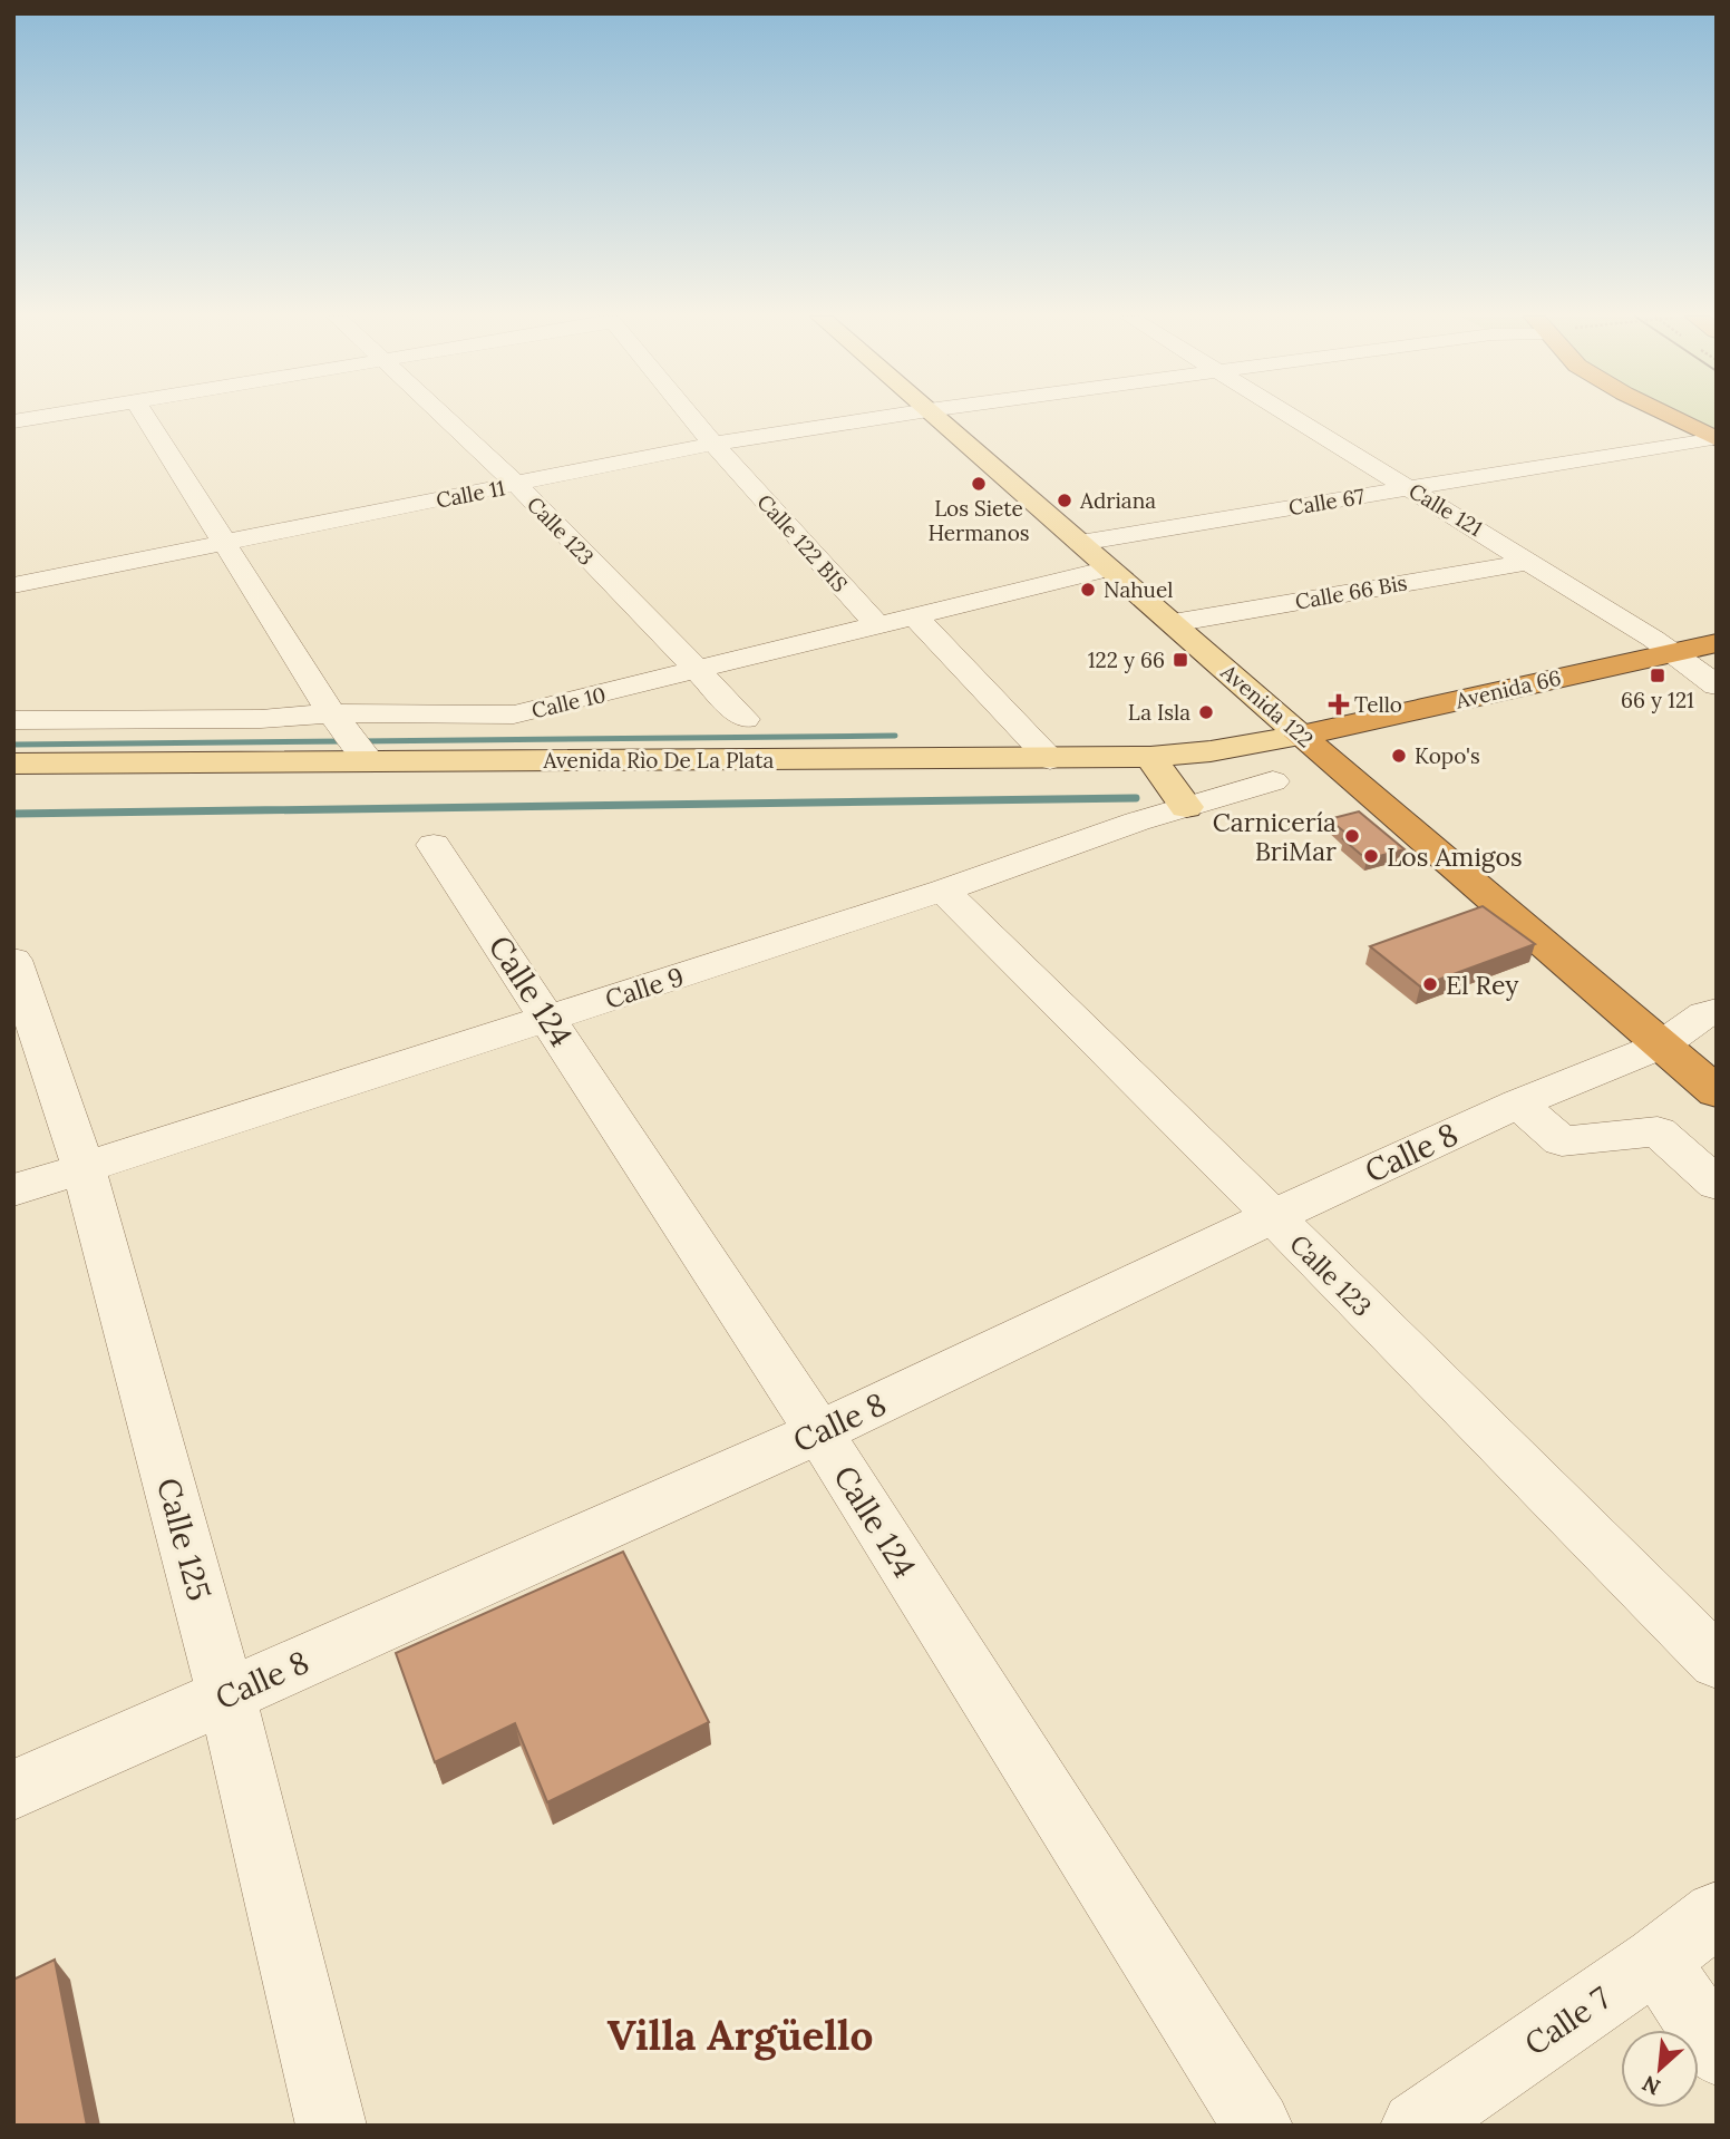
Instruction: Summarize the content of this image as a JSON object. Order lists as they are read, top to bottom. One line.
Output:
{"streets":{"highway":["Avenida 66","Avenida 122"],"main road":["Avenida Rìo De La Plata"],"street":["Calle 11","Calle 67","Calle 121","Calle 123","Calle 122 BIS","Calle 66 Bis","Calle 10","Calle 9","Calle 124","Calle 8","Calle 125","Calle 7"]},"crossings":[["Calle 11","Calle 123"],["Calle 11","Calle 122 BIS"],["Calle 67","Calle 121"],["Calle 67","Avenida 122"],["Calle 121","Calle 66 Bis"],["Calle 121","Avenida 66"],["Calle 123","Calle 10"],["Calle 123","Calle 9"],["Calle 123","Calle 8"],["Calle 122 BIS","Calle 10"],["Calle 66 Bis","Avenida 122"],["Avenida 66","Avenida 122"],["Avenida 66","Avenida Rìo De La Plata"],["Calle 10","Avenida 122"],["Calle 10","Avenida Rìo De La Plata"],["Avenida 122","Avenida Rìo De La Plata"],["Avenida 122","Calle 8"],["Calle 9","Calle 124"],["Calle 9","Calle 125"],["Calle 124","Calle 8"],["Calle 8","Calle 125"]],"districts":["Villa Argüello"],"places":{"other":["Los Siete Hermanos","Adriana","Nahuel","La Isla","Kopo's","Carnicería BriMar","Los Amigos","El Rey"],"transit":["122 y 66","66 y 121"],"health":["Tello"]},"north":"bottom left"}
